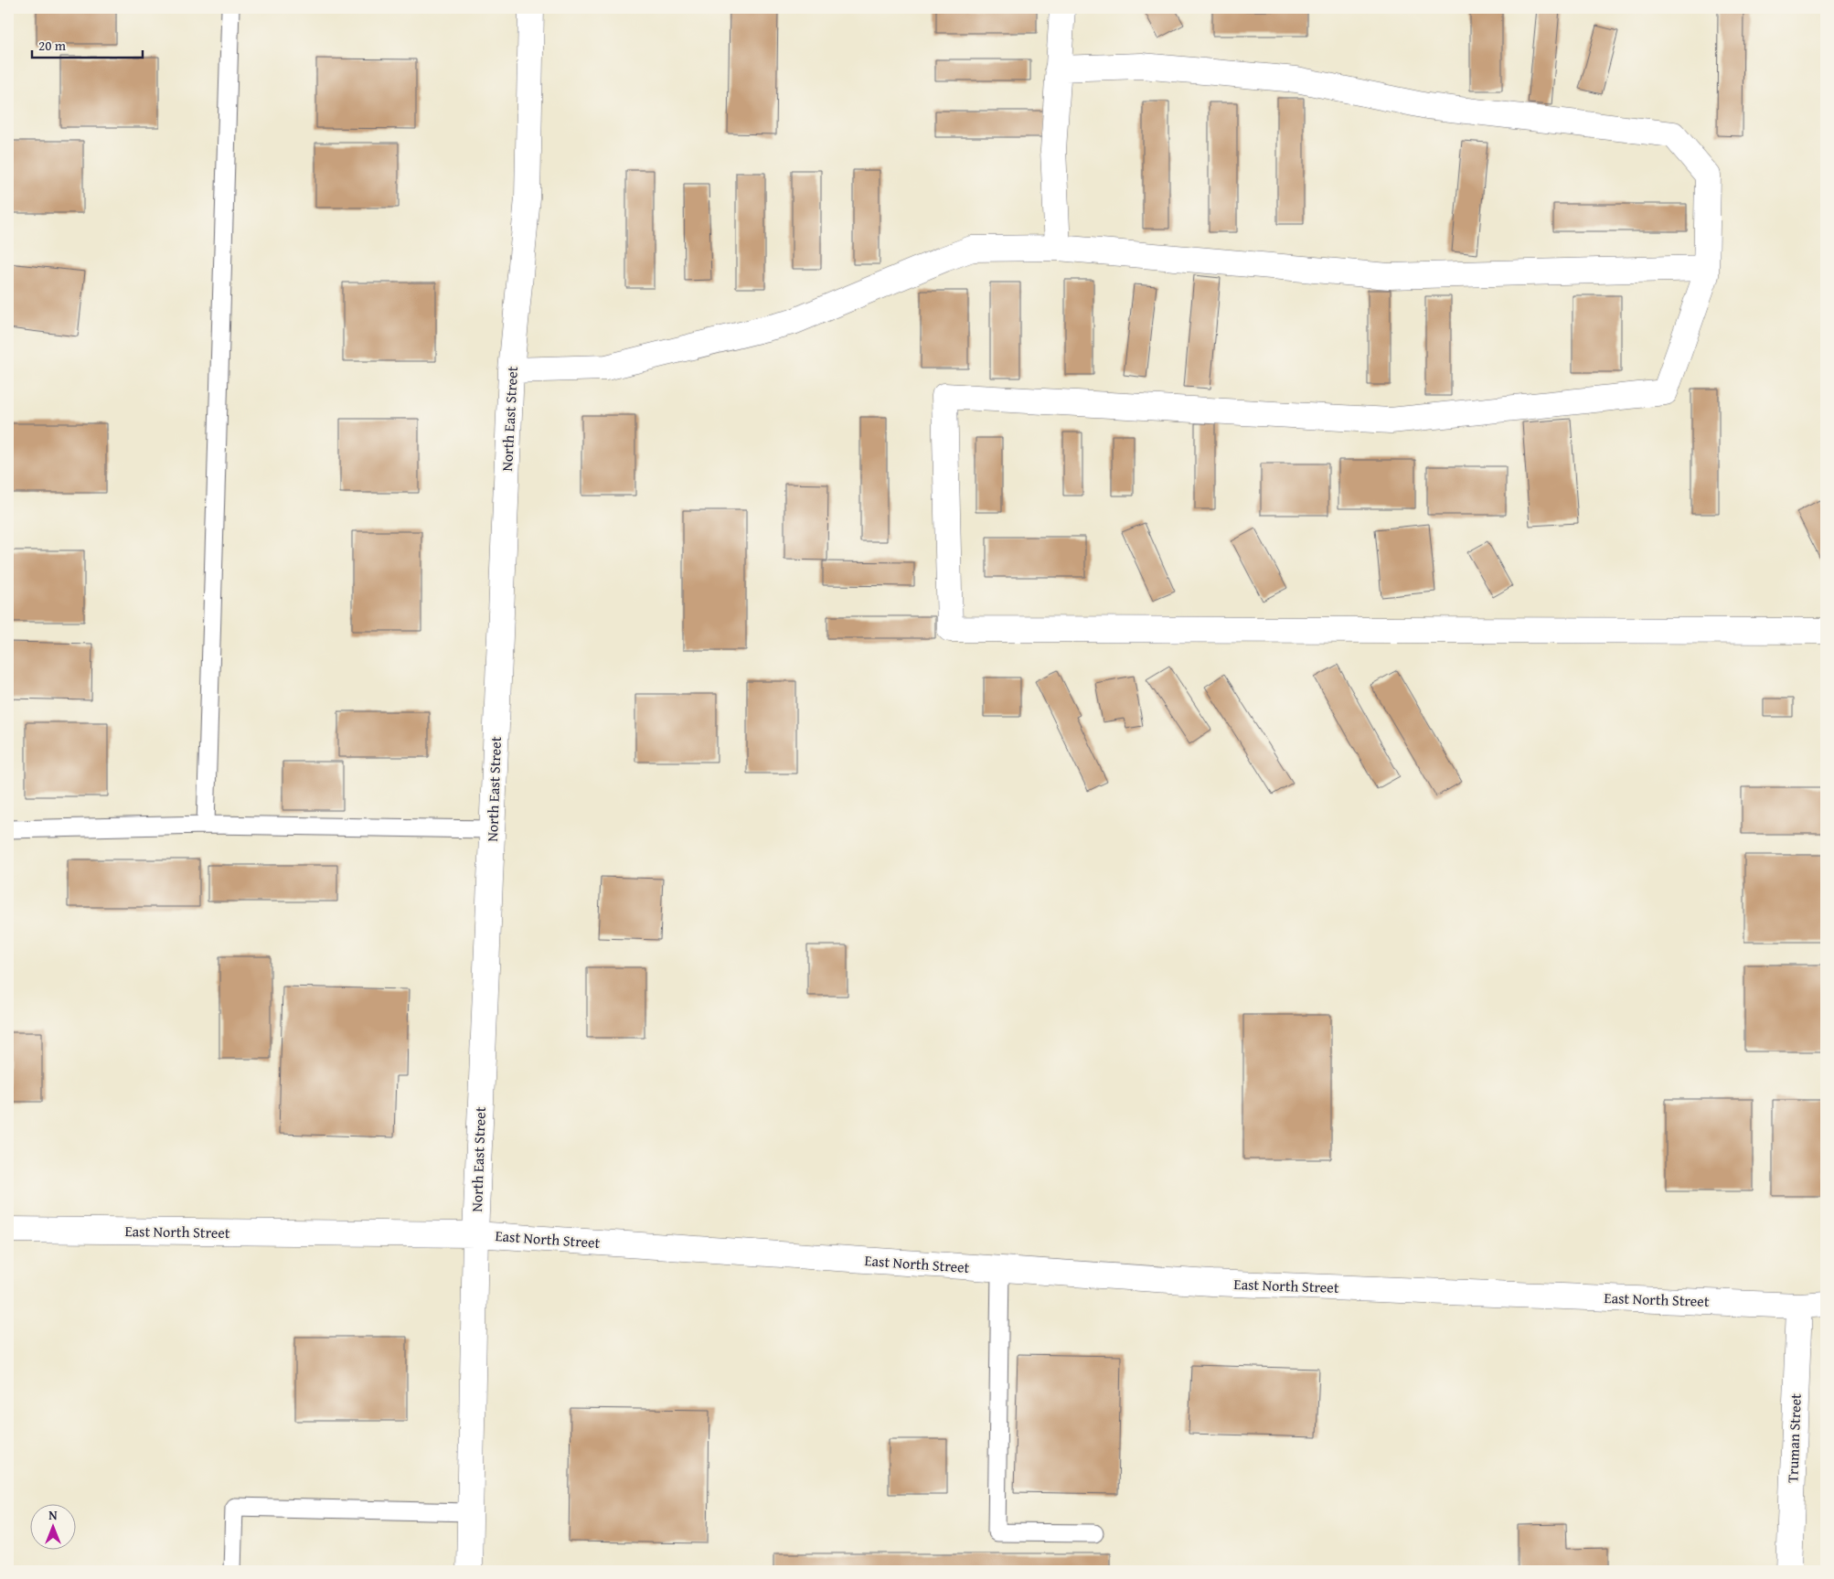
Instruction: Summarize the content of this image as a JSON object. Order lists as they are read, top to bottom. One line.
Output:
{"streets":{"street":["North East Street","East North Street","Truman Street"]},"crossings":[["North East Street","East North Street"],["East North Street","Truman Street"]],"scale_bar":"20 m","north":"top"}
